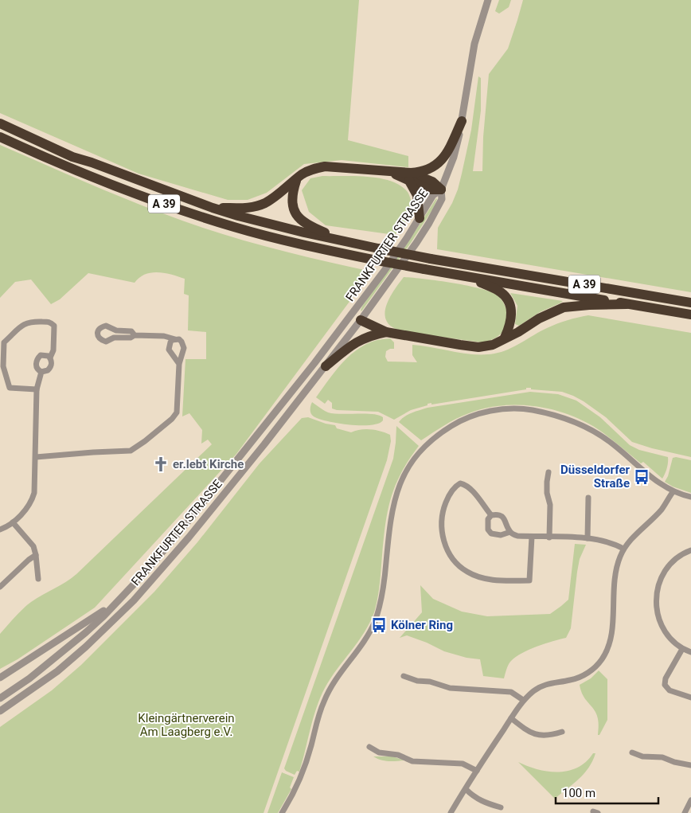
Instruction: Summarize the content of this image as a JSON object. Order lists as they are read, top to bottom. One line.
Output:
{"streets":{"highway":["A 39"],"street":["FRANKFURTER STRASSE"]},"parks":["Kleingärtnerverein Am Laagberg e.V."],"places":{"church":["er.lebt Kirche"],"bus stop":["Düsseldorfer Straße","Kölner Ring"]},"scale_bar":"100 m"}
